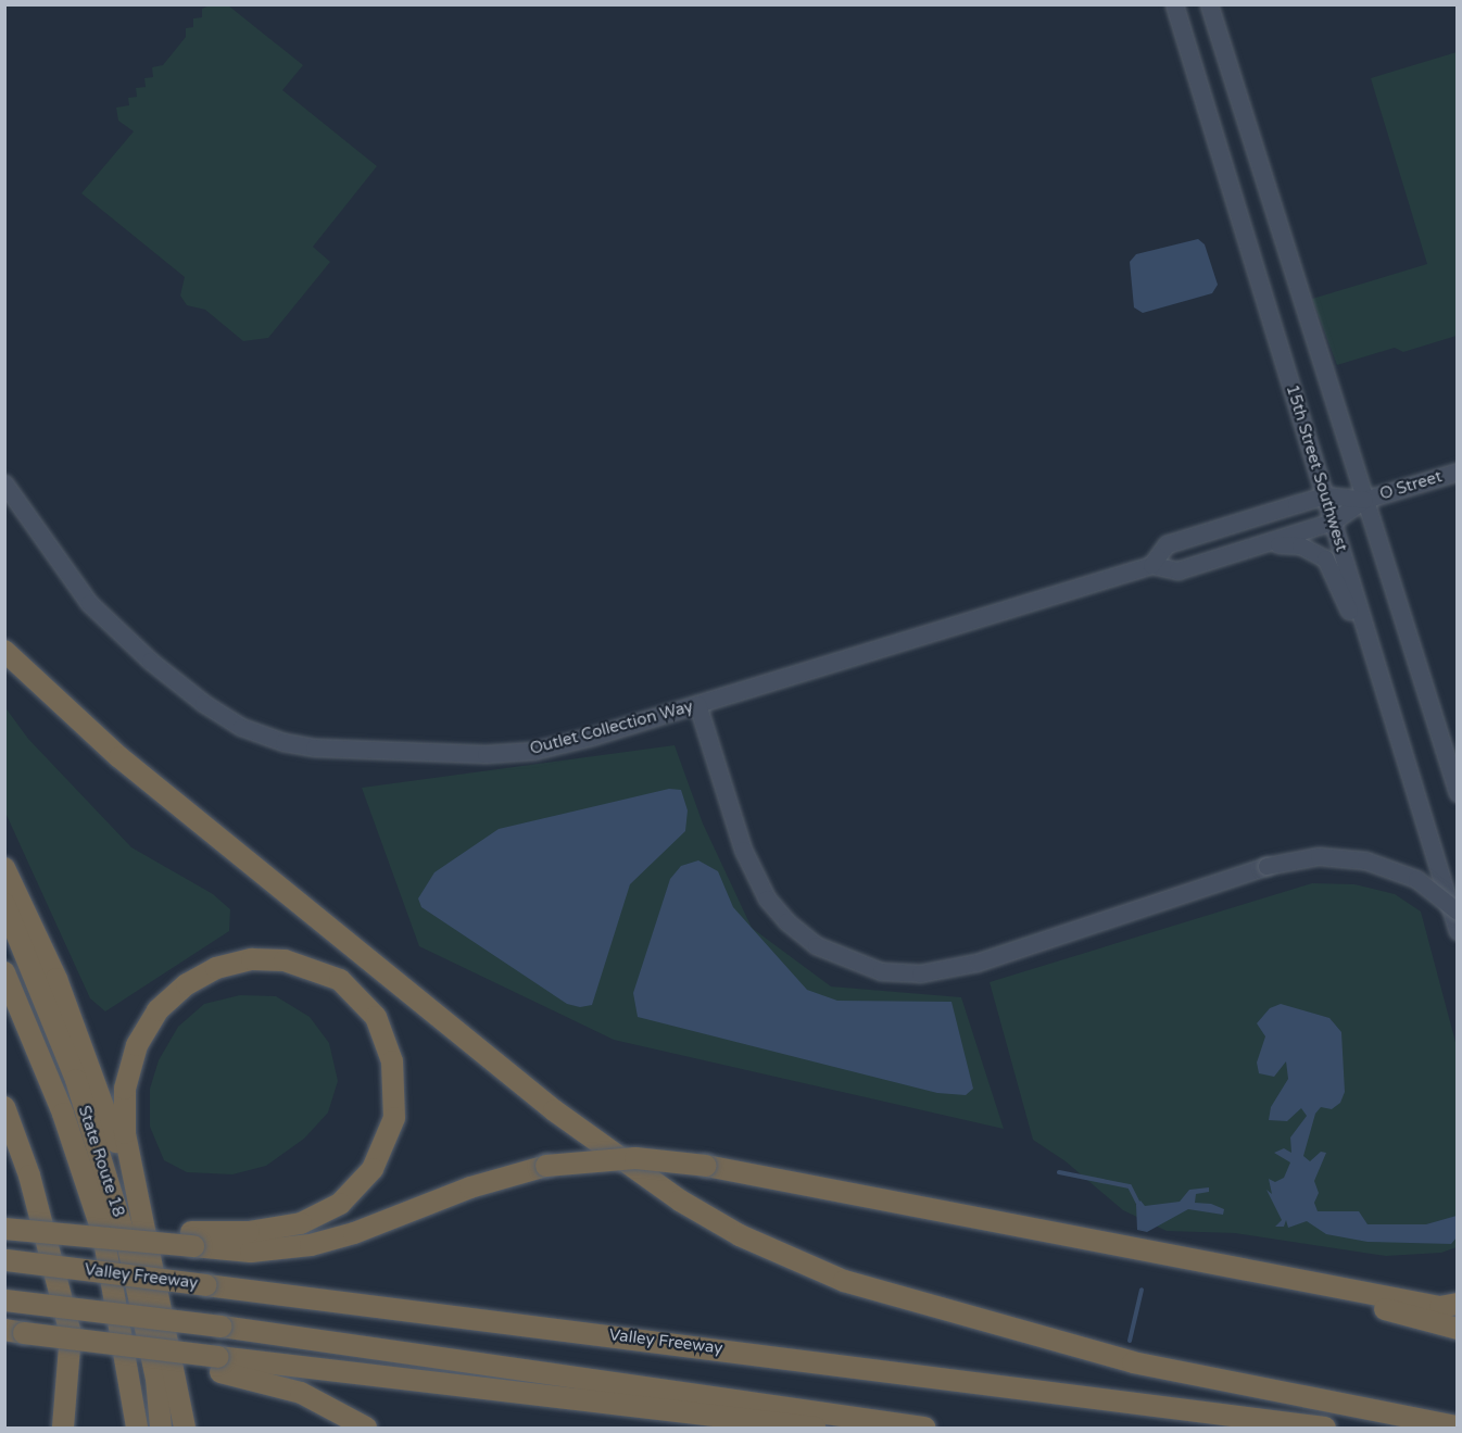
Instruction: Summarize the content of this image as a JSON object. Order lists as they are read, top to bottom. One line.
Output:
{"streets":{"highway":["State Route 18","Valley Freeway"],"main road":["15th Street Southwest","O Street","Outlet Collection Way"]},"crossings":[["15th Street Southwest","O Street"],["15th Street Southwest","Outlet Collection Way"],["O Street","Outlet Collection Way"]]}
